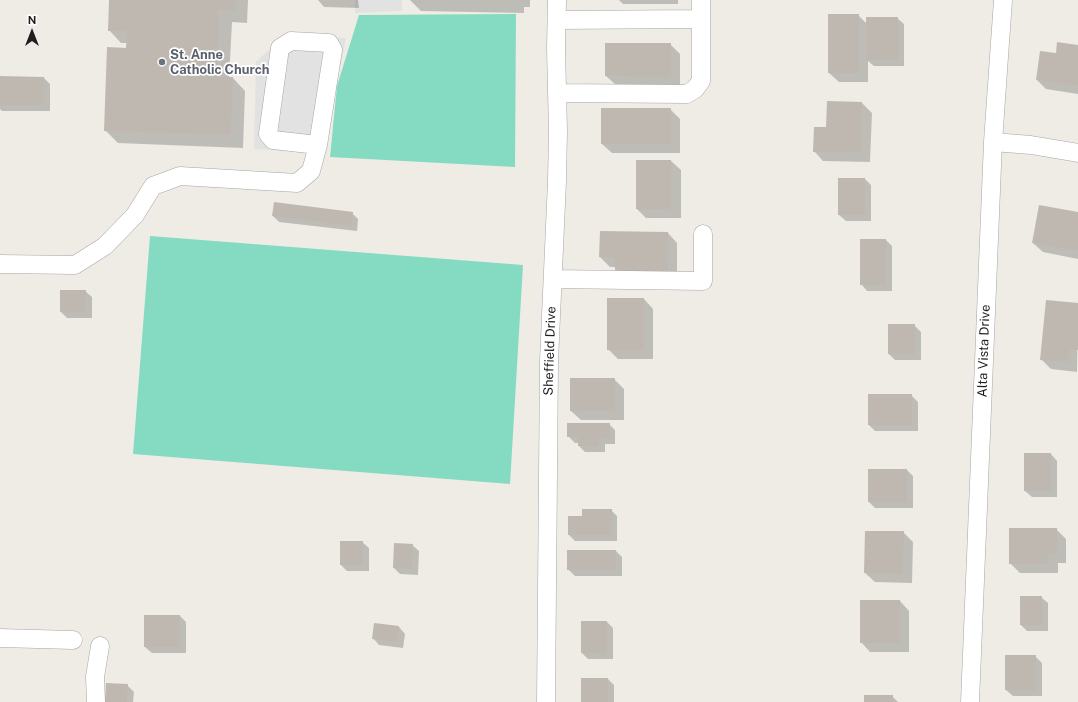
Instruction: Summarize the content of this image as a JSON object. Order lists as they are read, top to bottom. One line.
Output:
{"streets":{"street":["Sheffield Drive","Alta Vista Drive"]},"places":["St. Anne Catholic Church"],"north":"top"}
